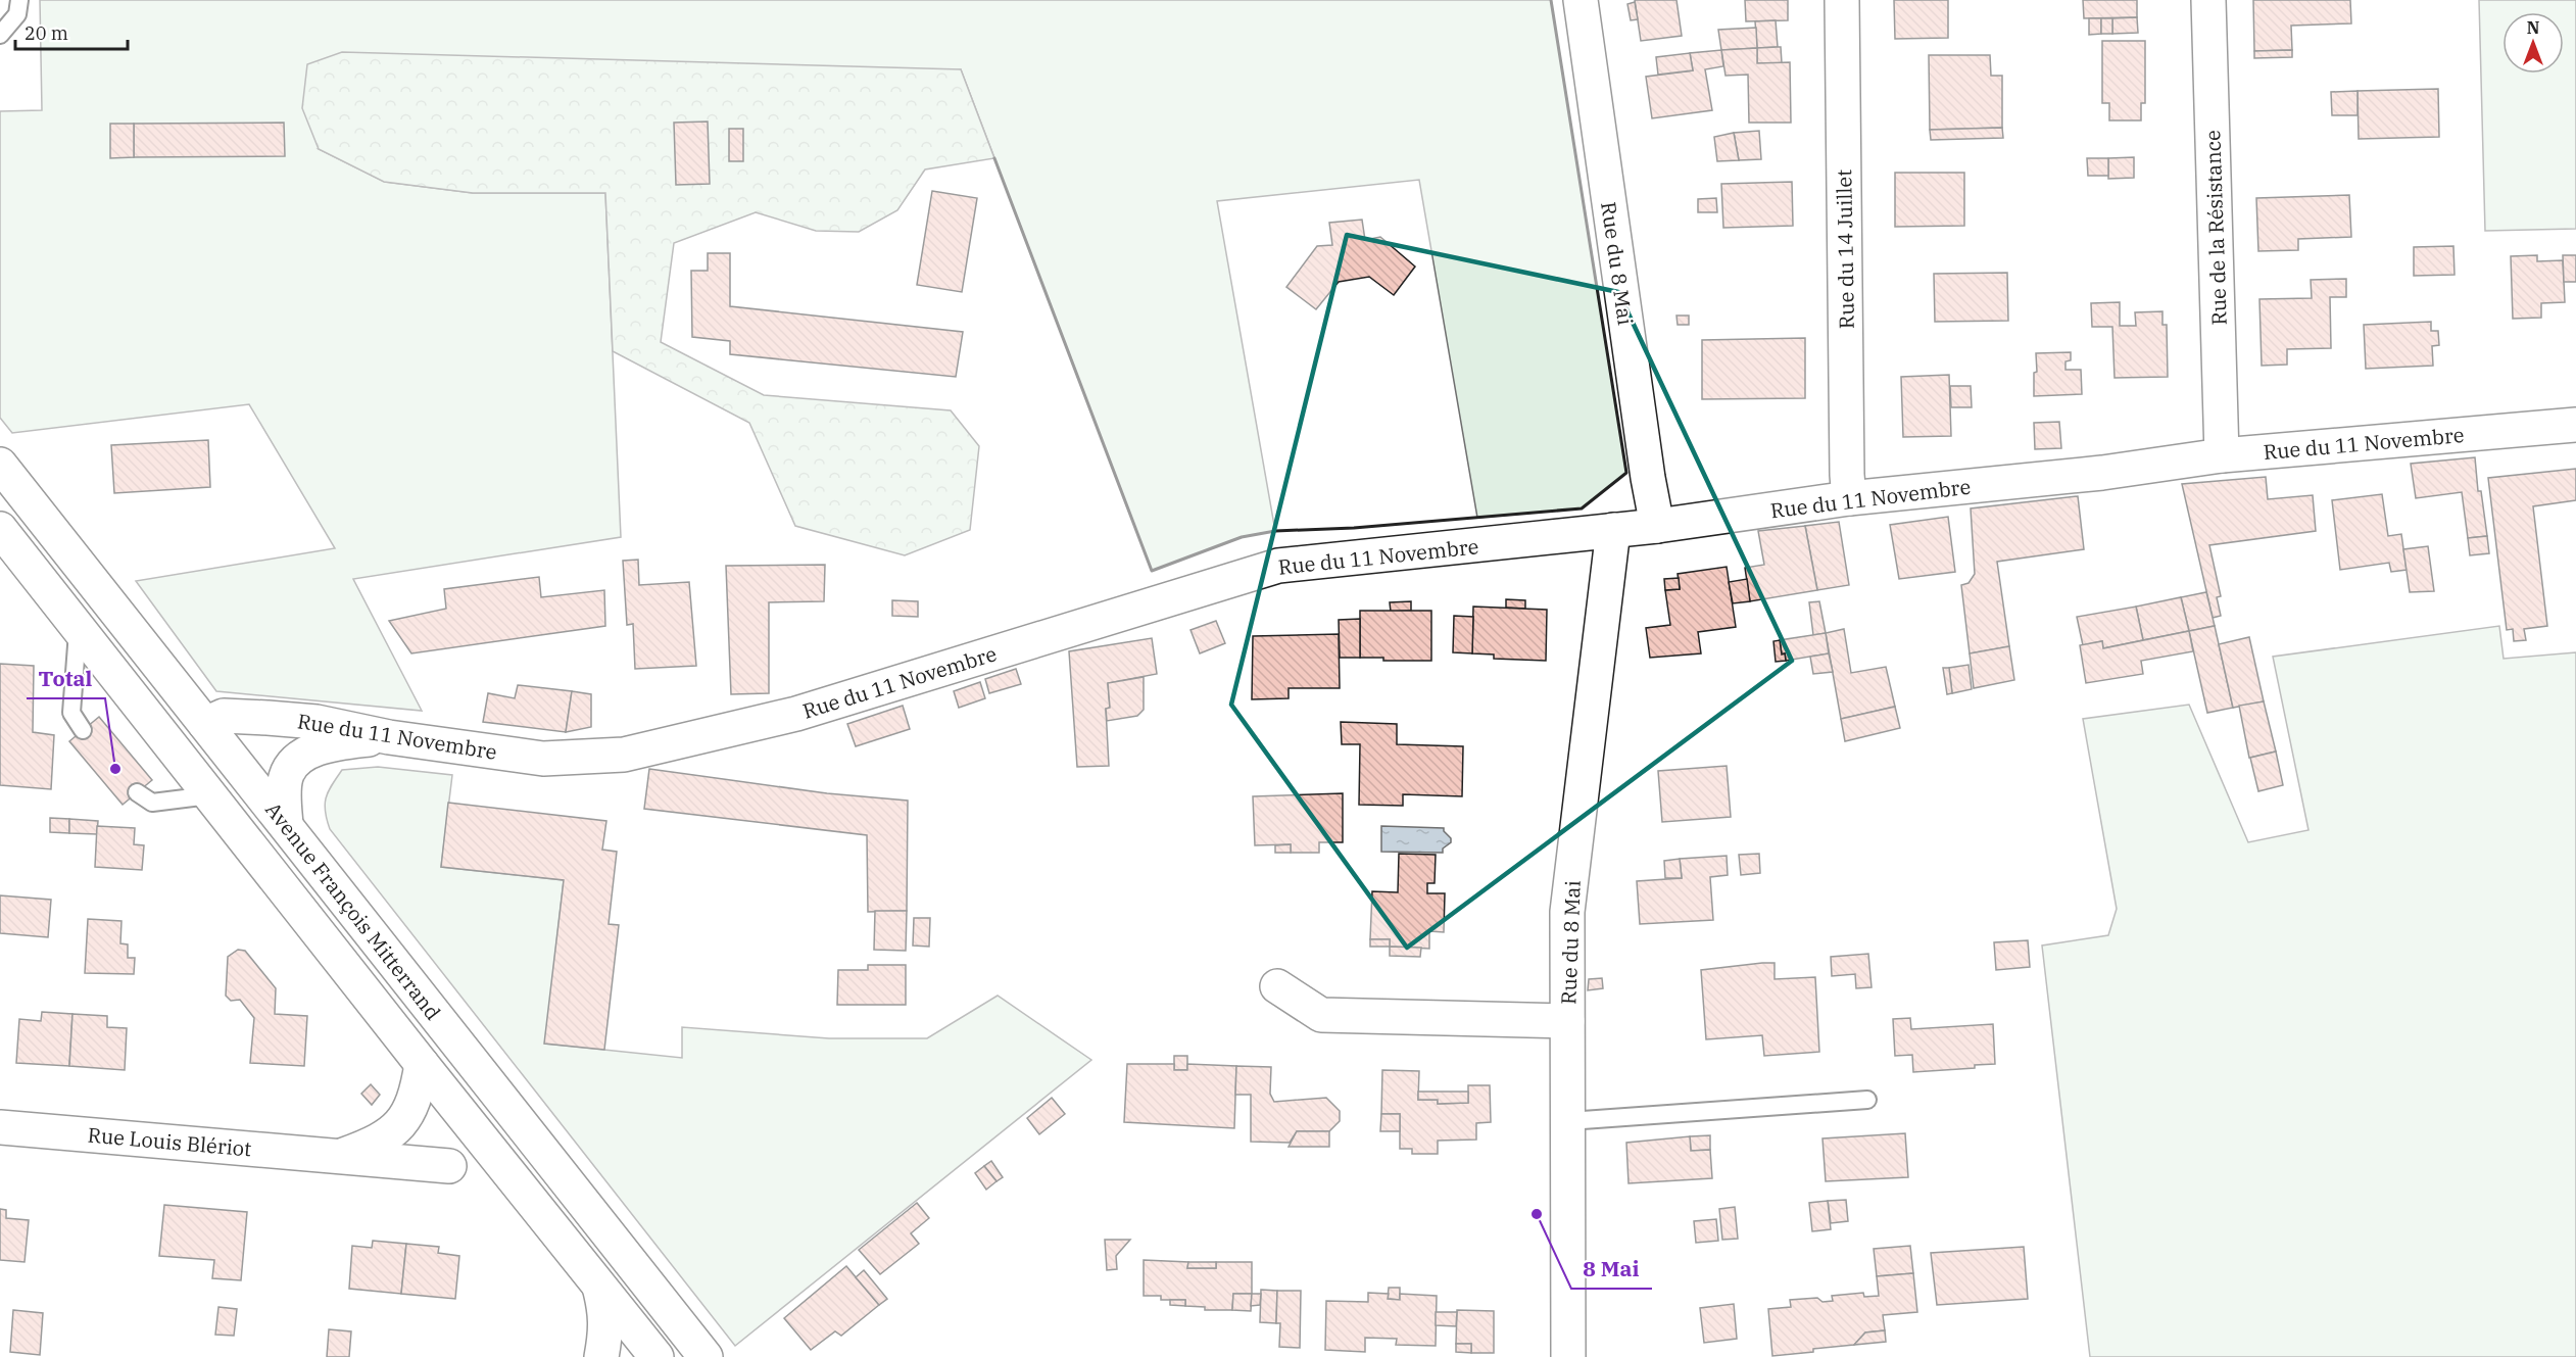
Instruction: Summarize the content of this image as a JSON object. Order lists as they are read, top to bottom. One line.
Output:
{"streets":{"street":["Rue de la Résistance","Rue du 14 Juillet","Rue du 8 Mai","Rue du 11 Novembre","Avenue François Mitterrand","Rue Louis Blériot"]},"crossings":[["Rue de la Résistance","Rue du 11 Novembre"],["Rue du 14 Juillet","Rue du 11 Novembre"],["Rue du 8 Mai","Rue du 11 Novembre"],["Rue du 11 Novembre","Avenue François Mitterrand"],["Avenue François Mitterrand","Rue Louis Blériot"]],"places":["Total","8 Mai"],"scale_bar":"20 m","north":"top"}
